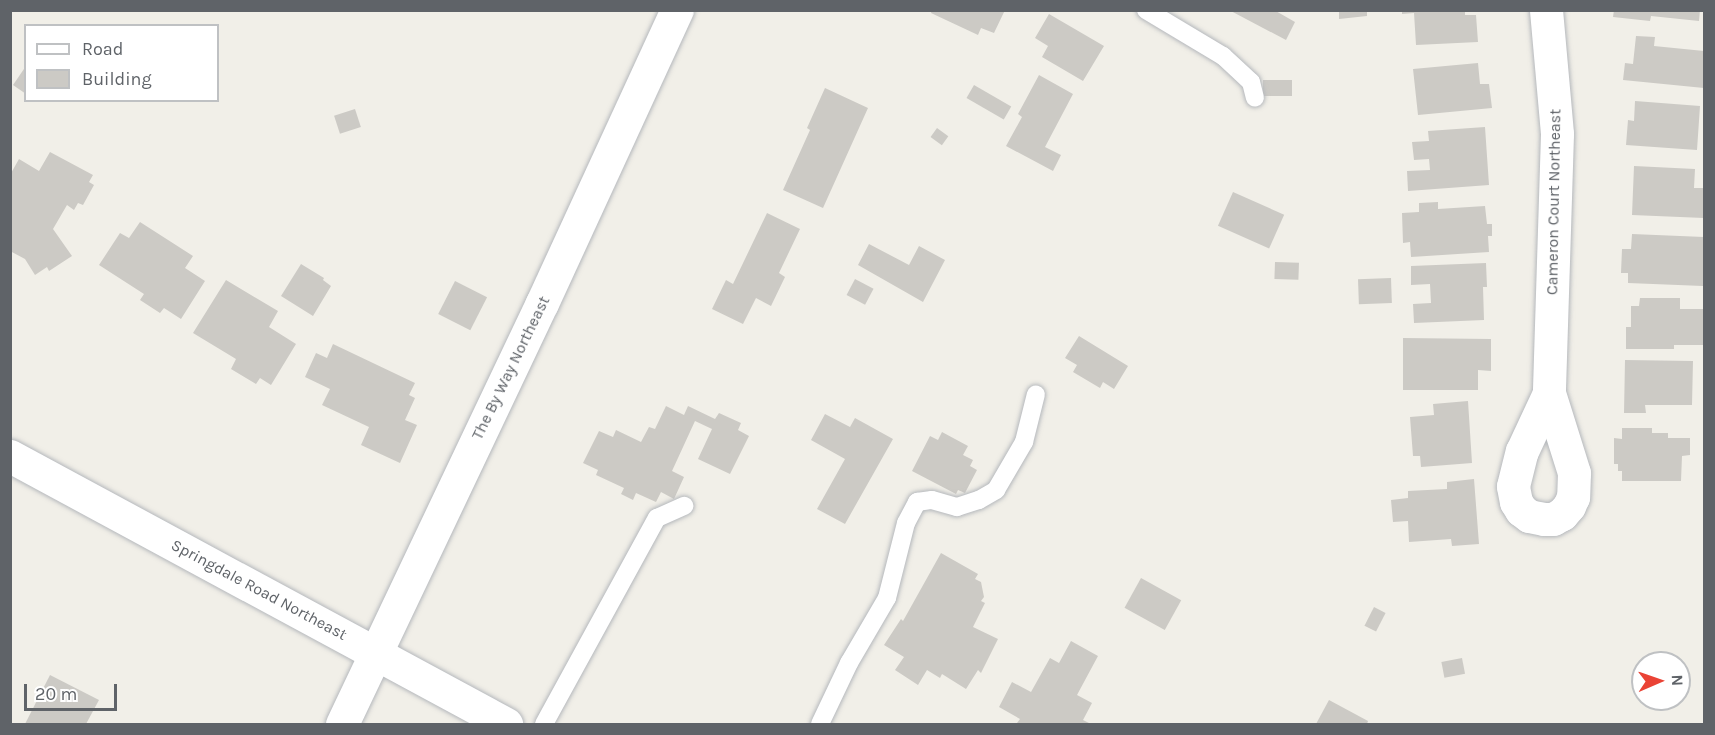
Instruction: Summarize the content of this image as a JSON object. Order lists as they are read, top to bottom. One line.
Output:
{"streets":{"street":["Cameron Court Northeast","The By Way Northeast","Springdale Road Northeast"]},"crossings":[["The By Way Northeast","Springdale Road Northeast"]],"legend":["Road","Building"],"scale_bar":"20 m","north":"right"}
